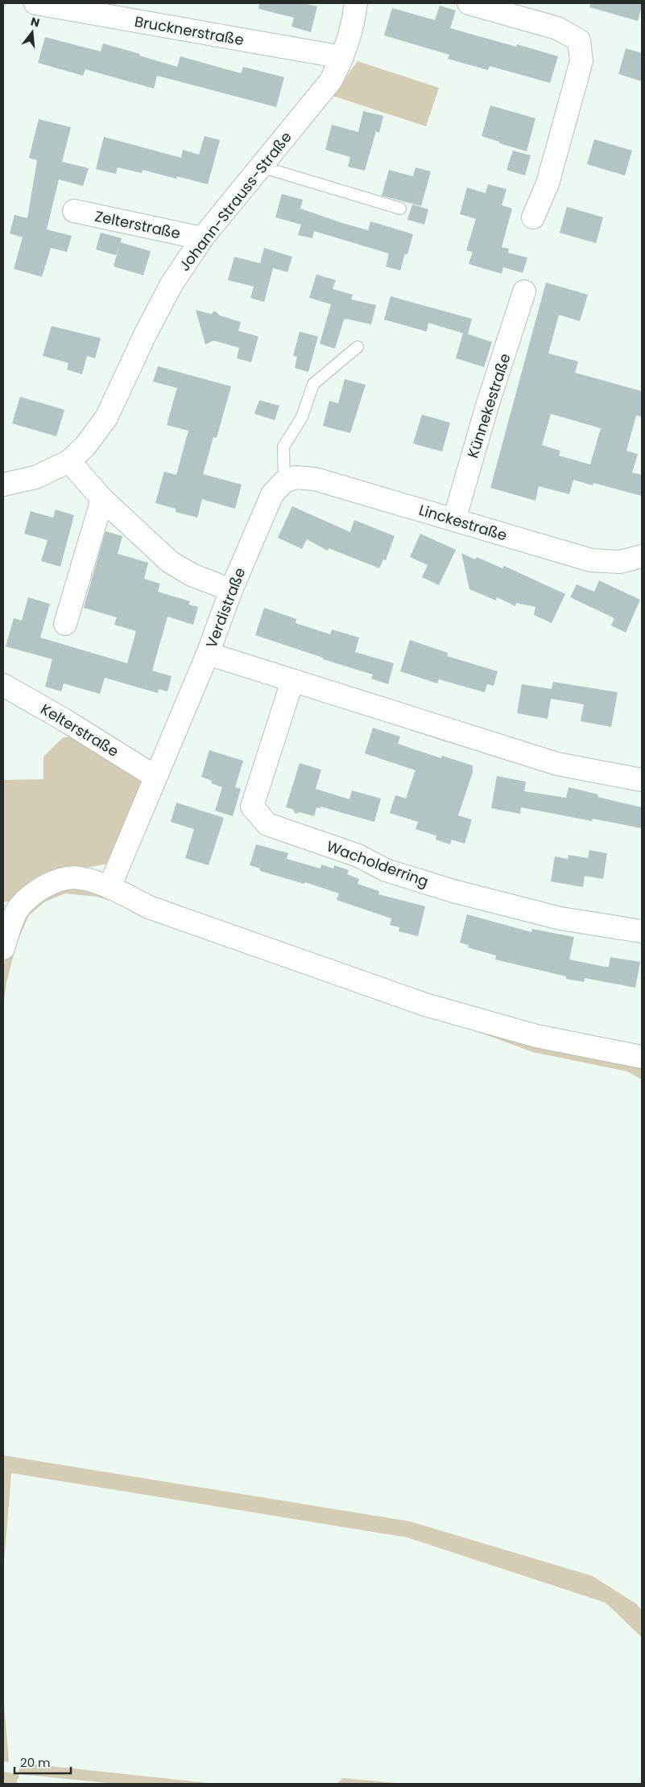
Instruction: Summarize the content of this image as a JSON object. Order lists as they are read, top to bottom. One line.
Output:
{"streets":{"street":["Brucknerstraße","Johann-Strauss-Straße","Zelterstraße","Künnekestraße","Linckestraße","Verdistraße","Kelterstraße","Wacholderring"]},"crossings":[["Brucknerstraße","Johann-Strauss-Straße"],["Johann-Strauss-Straße","Zelterstraße"],["Künnekestraße","Linckestraße"],["Linckestraße","Verdistraße"],["Verdistraße","Kelterstraße"]],"scale_bar":"20 m","north":"top"}
